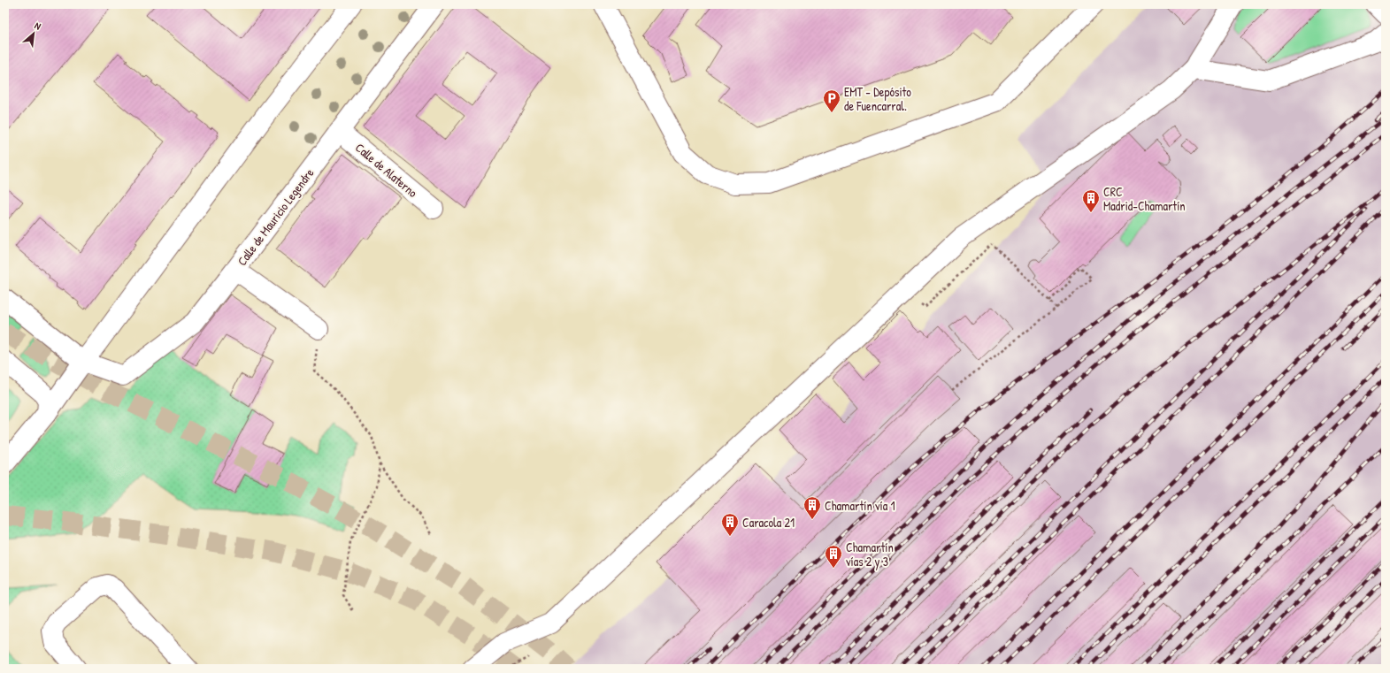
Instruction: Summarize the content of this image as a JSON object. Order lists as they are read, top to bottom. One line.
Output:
{"streets":{"street":["Calle de Alaterno","Calle de Mauricio Legendre"]},"crossings":[["Calle de Alaterno","Calle de Mauricio Legendre"]],"places":{"parking":["EMT - Depósito de Fuencarral."],"building":["CRC Madrid-Chamartín","Chamartín vía 1","Caracola 21","Chamartín vías 2 y 3"]},"north":"top right"}
